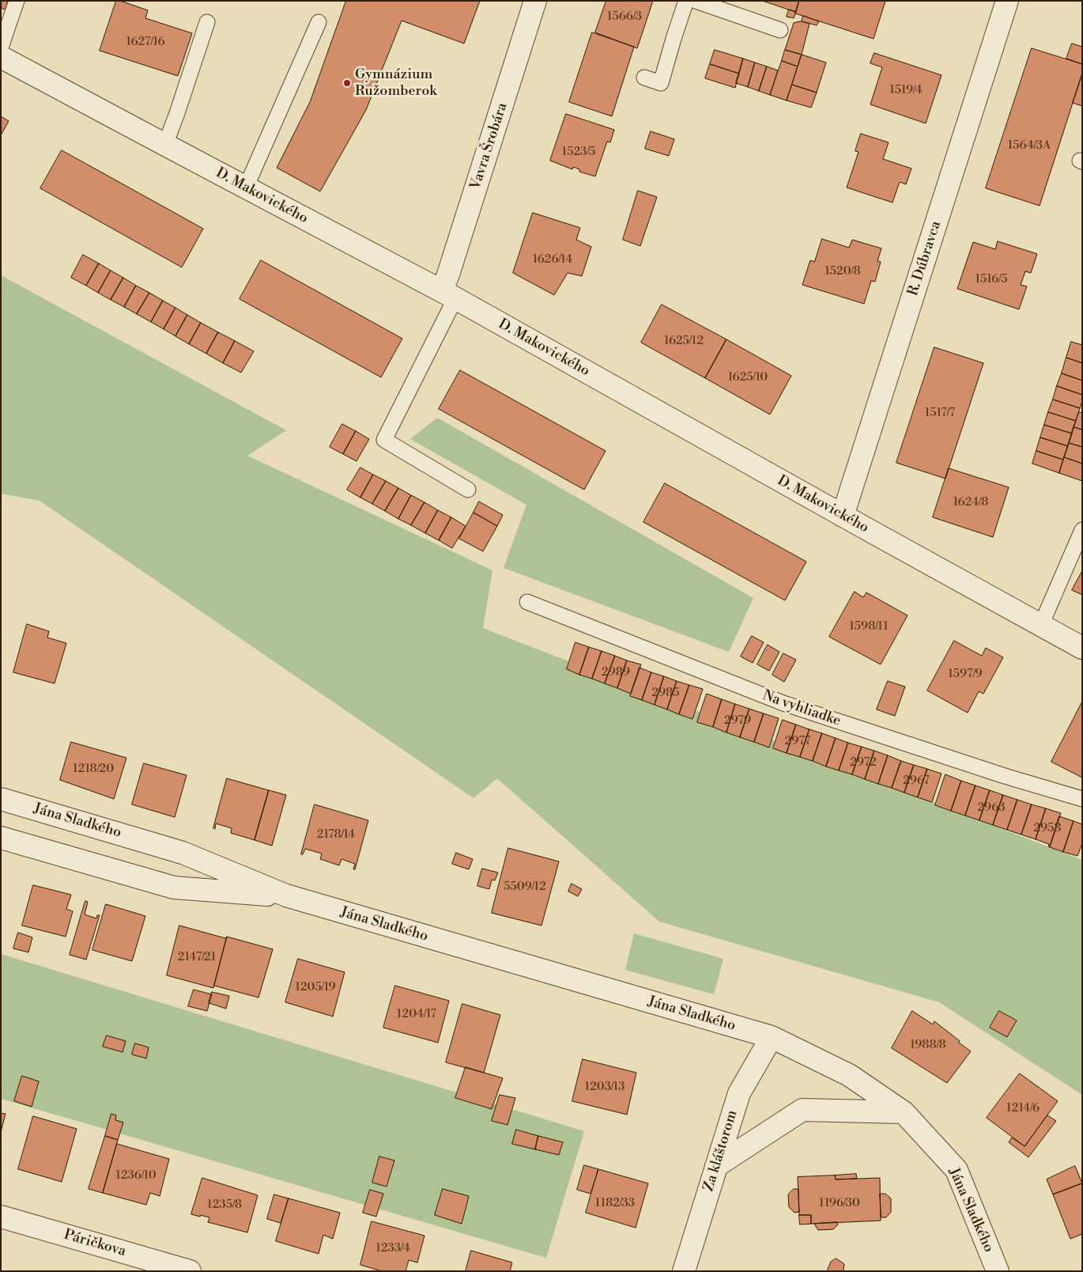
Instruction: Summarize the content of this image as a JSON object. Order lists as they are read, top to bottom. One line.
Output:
{"streets":{"street":["Vavra Šrobára","D. Makovického","R. Dúbravca","Jána Sladkého","Za kláštorom","Páričkova"],"lane":["Na vyhliadke"]},"crossings":[["Vavra Šrobára","D. Makovického"],["D. Makovického","R. Dúbravca"],["Jána Sladkého","Za kláštorom"]],"places":["Gymnázium Ružomberok"],"house_numbers":["1566/3","1627/16","1519/4","1564/3A","1523/5","1626/14","1520/8","1516/5","1625/12","1625/10","1517/7","1624/8","1598/11","2989","1597/9","2985","2979","2977","2972","1218/20","2967","2963","2958","2178/14","5509/12","2147/21","1205/19","1204/17","1988/8","1203/13","1214/6","1236/10","1182/33","1196/30","1235/8","1233/4"]}
